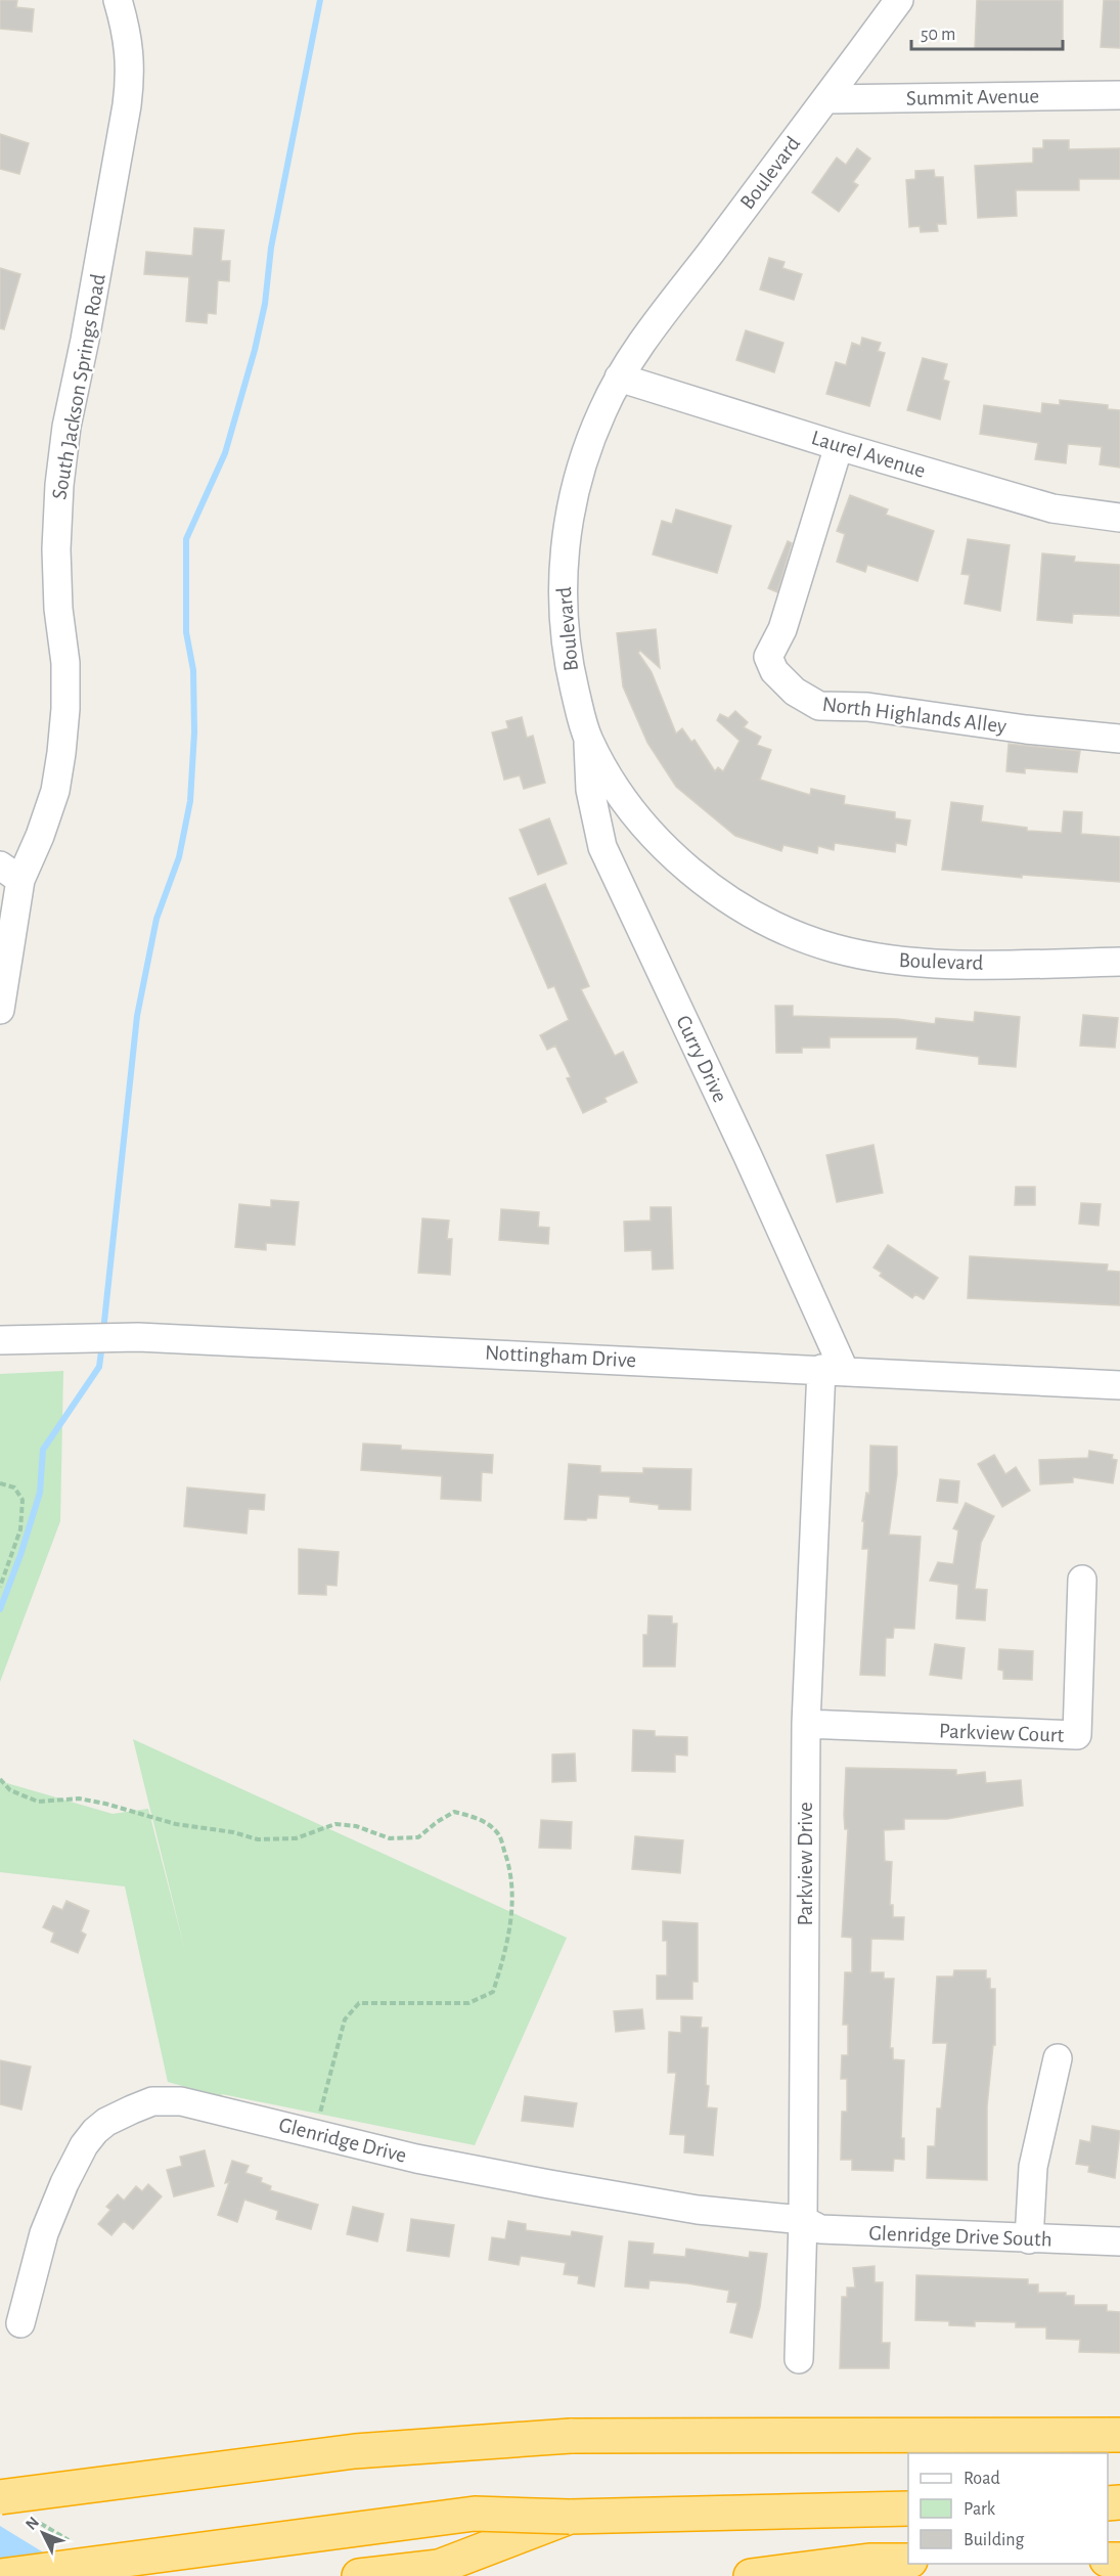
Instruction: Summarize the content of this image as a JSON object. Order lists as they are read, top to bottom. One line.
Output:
{"streets":{"street":["Summit Avenue","Boulevard","South Jackson Springs Road","Laurel Avenue","North Highlands Alley","Curry Drive","Nottingham Drive","Parkview Court","Parkview Drive","Glenridge Drive","Glenridge Drive South"]},"crossings":[["Summit Avenue","Boulevard"],["Boulevard","Laurel Avenue"],["Boulevard","Curry Drive"],["Laurel Avenue","North Highlands Alley"],["Curry Drive","Nottingham Drive"],["Curry Drive","Parkview Drive"],["Nottingham Drive","Parkview Drive"],["Parkview Court","Parkview Drive"],["Parkview Drive","Glenridge Drive"],["Parkview Drive","Glenridge Drive South"],["Glenridge Drive","Glenridge Drive South"]],"legend":["Road","Park","Building"],"scale_bar":"50 m","north":"top left"}
